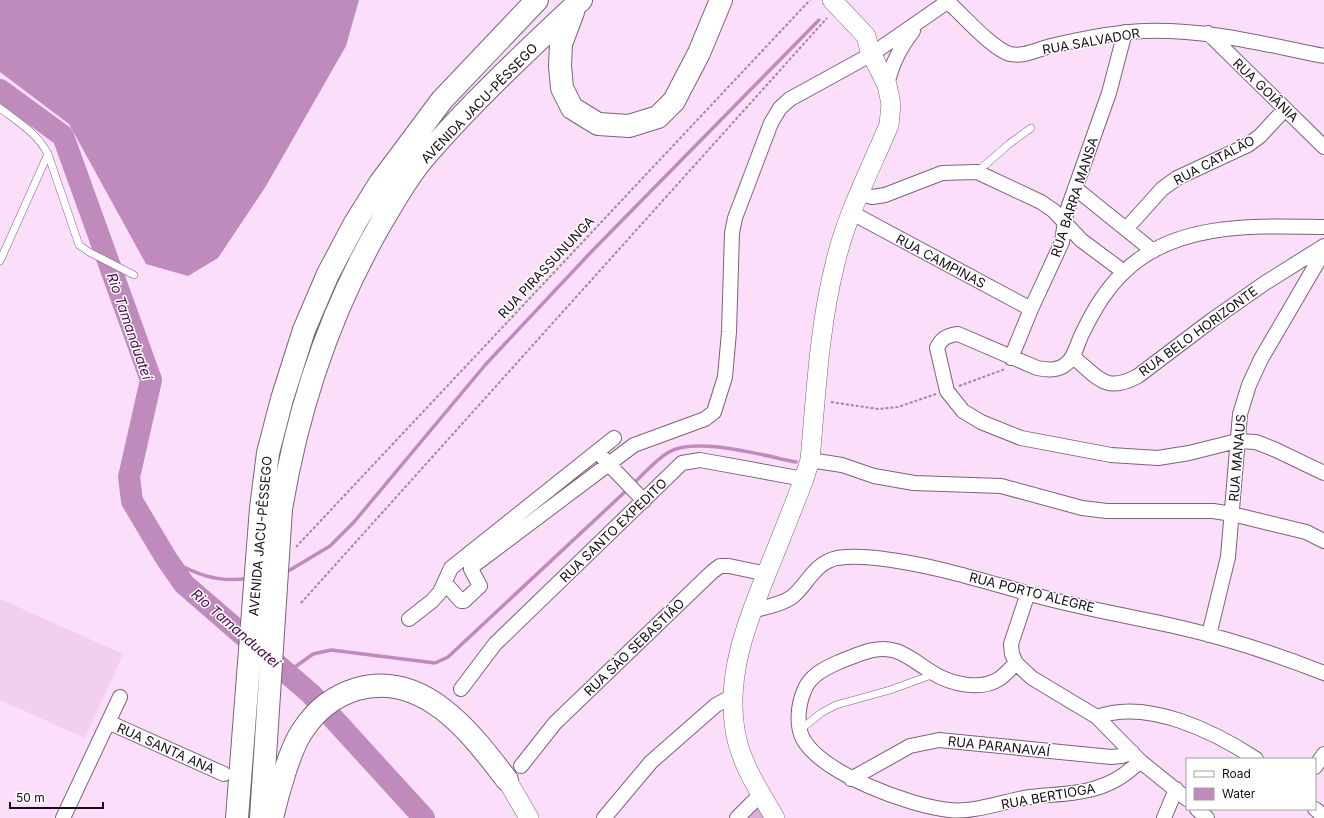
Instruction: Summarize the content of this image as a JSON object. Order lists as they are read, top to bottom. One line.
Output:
{"streets":{"highway":["AVENIDA JACU-PÊSSEGO"],"street":["RUA SALVADOR","RUA GOIÂNIA","RUA CATALÃO","RUA BARRA MANSA","RUA CAMPINAS","RUA BELO HORIZONTE","RUA MANAUS","RUA SANTO EXPEDITO","RUA PORTO ALEGRE","RUA SÃO SEBASTIÃO","RUA PARANAVAÍ","RUA SANTA ANA","RUA BERTIOGA"],"path":["RUA PIRASSUNUNGA"]},"crossings":[["RUA SALVADOR","RUA GOIÂNIA"],["RUA SALVADOR","RUA BARRA MANSA"],["RUA GOIÂNIA","RUA CATALÃO"],["RUA BARRA MANSA","RUA CAMPINAS"],["RUA MANAUS","RUA PORTO ALEGRE"],["RUA PARANAVAÍ","RUA BERTIOGA"]],"water":["Rio Tamanduateí"],"legend":["Road","Water"],"scale_bar":"50 m"}
